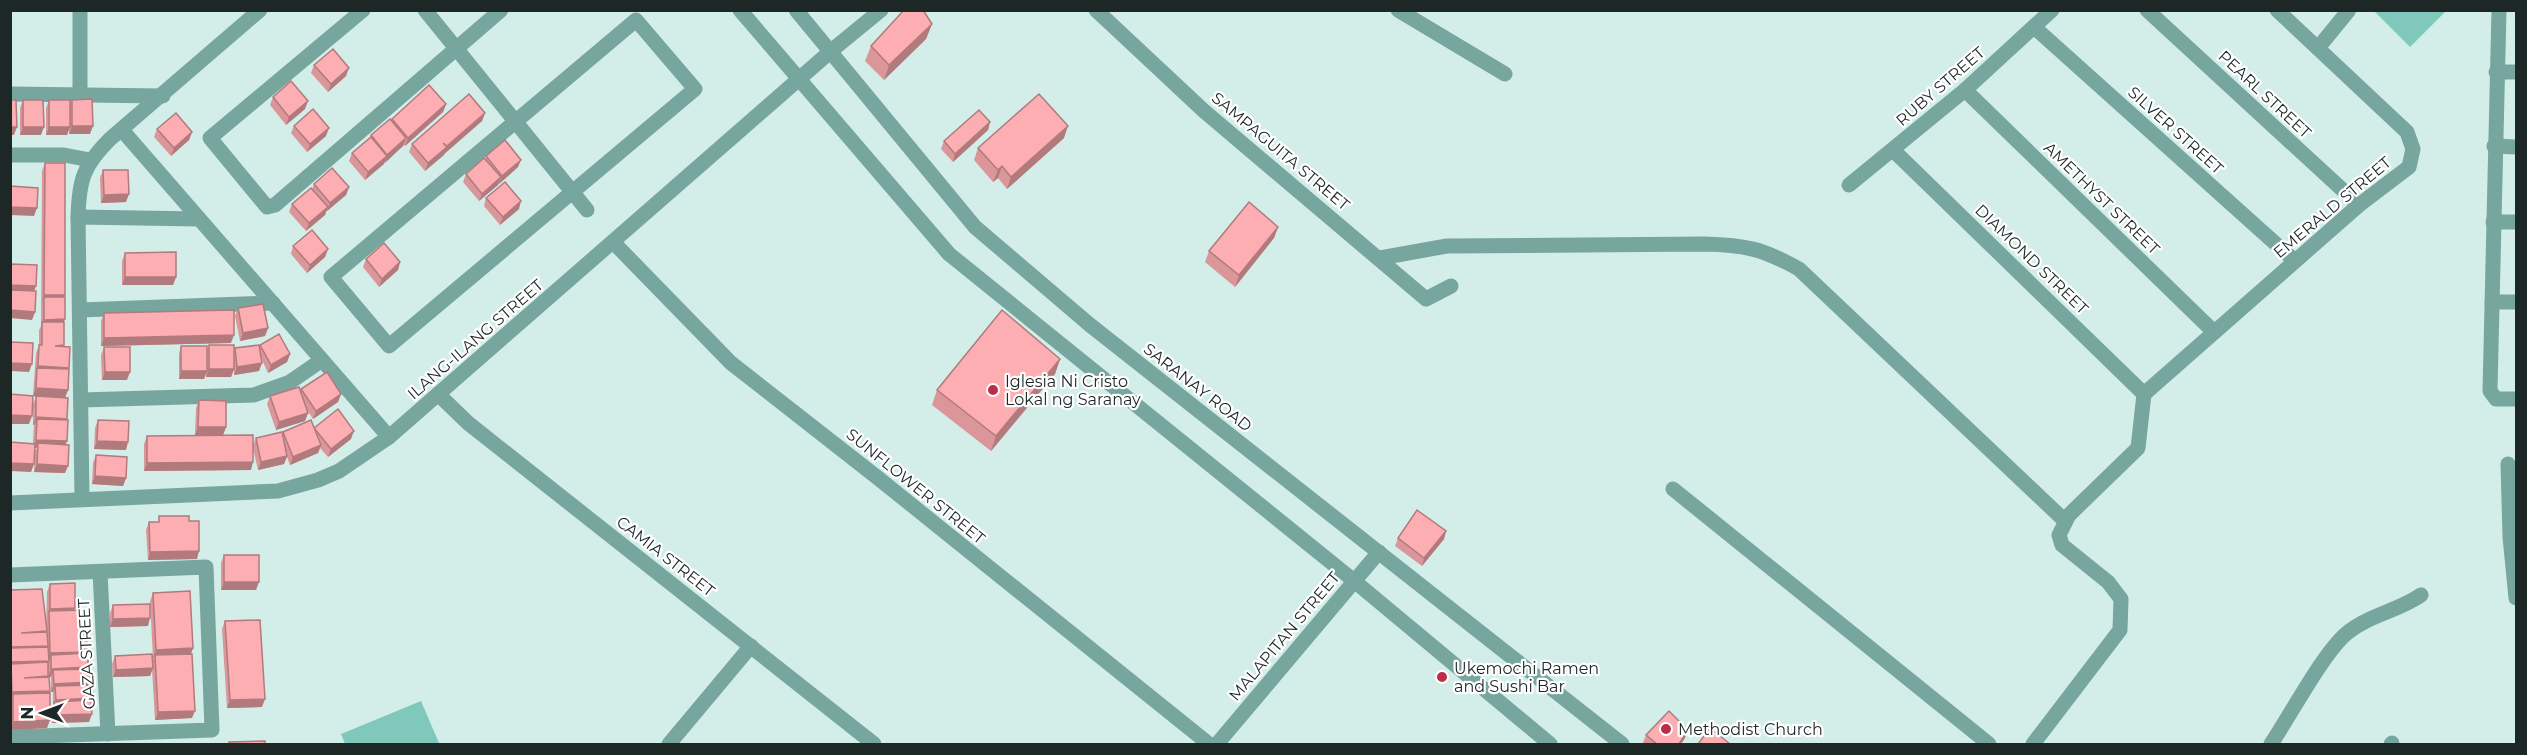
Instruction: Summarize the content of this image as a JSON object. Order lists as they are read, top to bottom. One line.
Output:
{"streets":{"street":["RUBY STREET","PEARL STREET","SILVER STREET","SAMPAGUITA STREET","AMETHYST STREET","EMERALD STREET","DIAMOND STREET","ILANG-ILANG STREET","SARANAY ROAD","SUNFLOWER STREET","CAMIA STREET","MALAPITAN STREET","GAZA STREET"]},"crossings":[["RUBY STREET","SILVER STREET"],["RUBY STREET","AMETHYST STREET"],["RUBY STREET","DIAMOND STREET"],["PEARL STREET","EMERALD STREET"],["SILVER STREET","EMERALD STREET"],["AMETHYST STREET","EMERALD STREET"],["EMERALD STREET","DIAMOND STREET"],["ILANG-ILANG STREET","SARANAY ROAD"],["ILANG-ILANG STREET","SUNFLOWER STREET"],["ILANG-ILANG STREET","CAMIA STREET"],["SARANAY ROAD","MALAPITAN STREET"]],"places":["Iglesia Ni Cristo Lokal ng Saranay","Ukemochi Ramen and Sushi Bar","Methodist Church"],"north":"left"}
